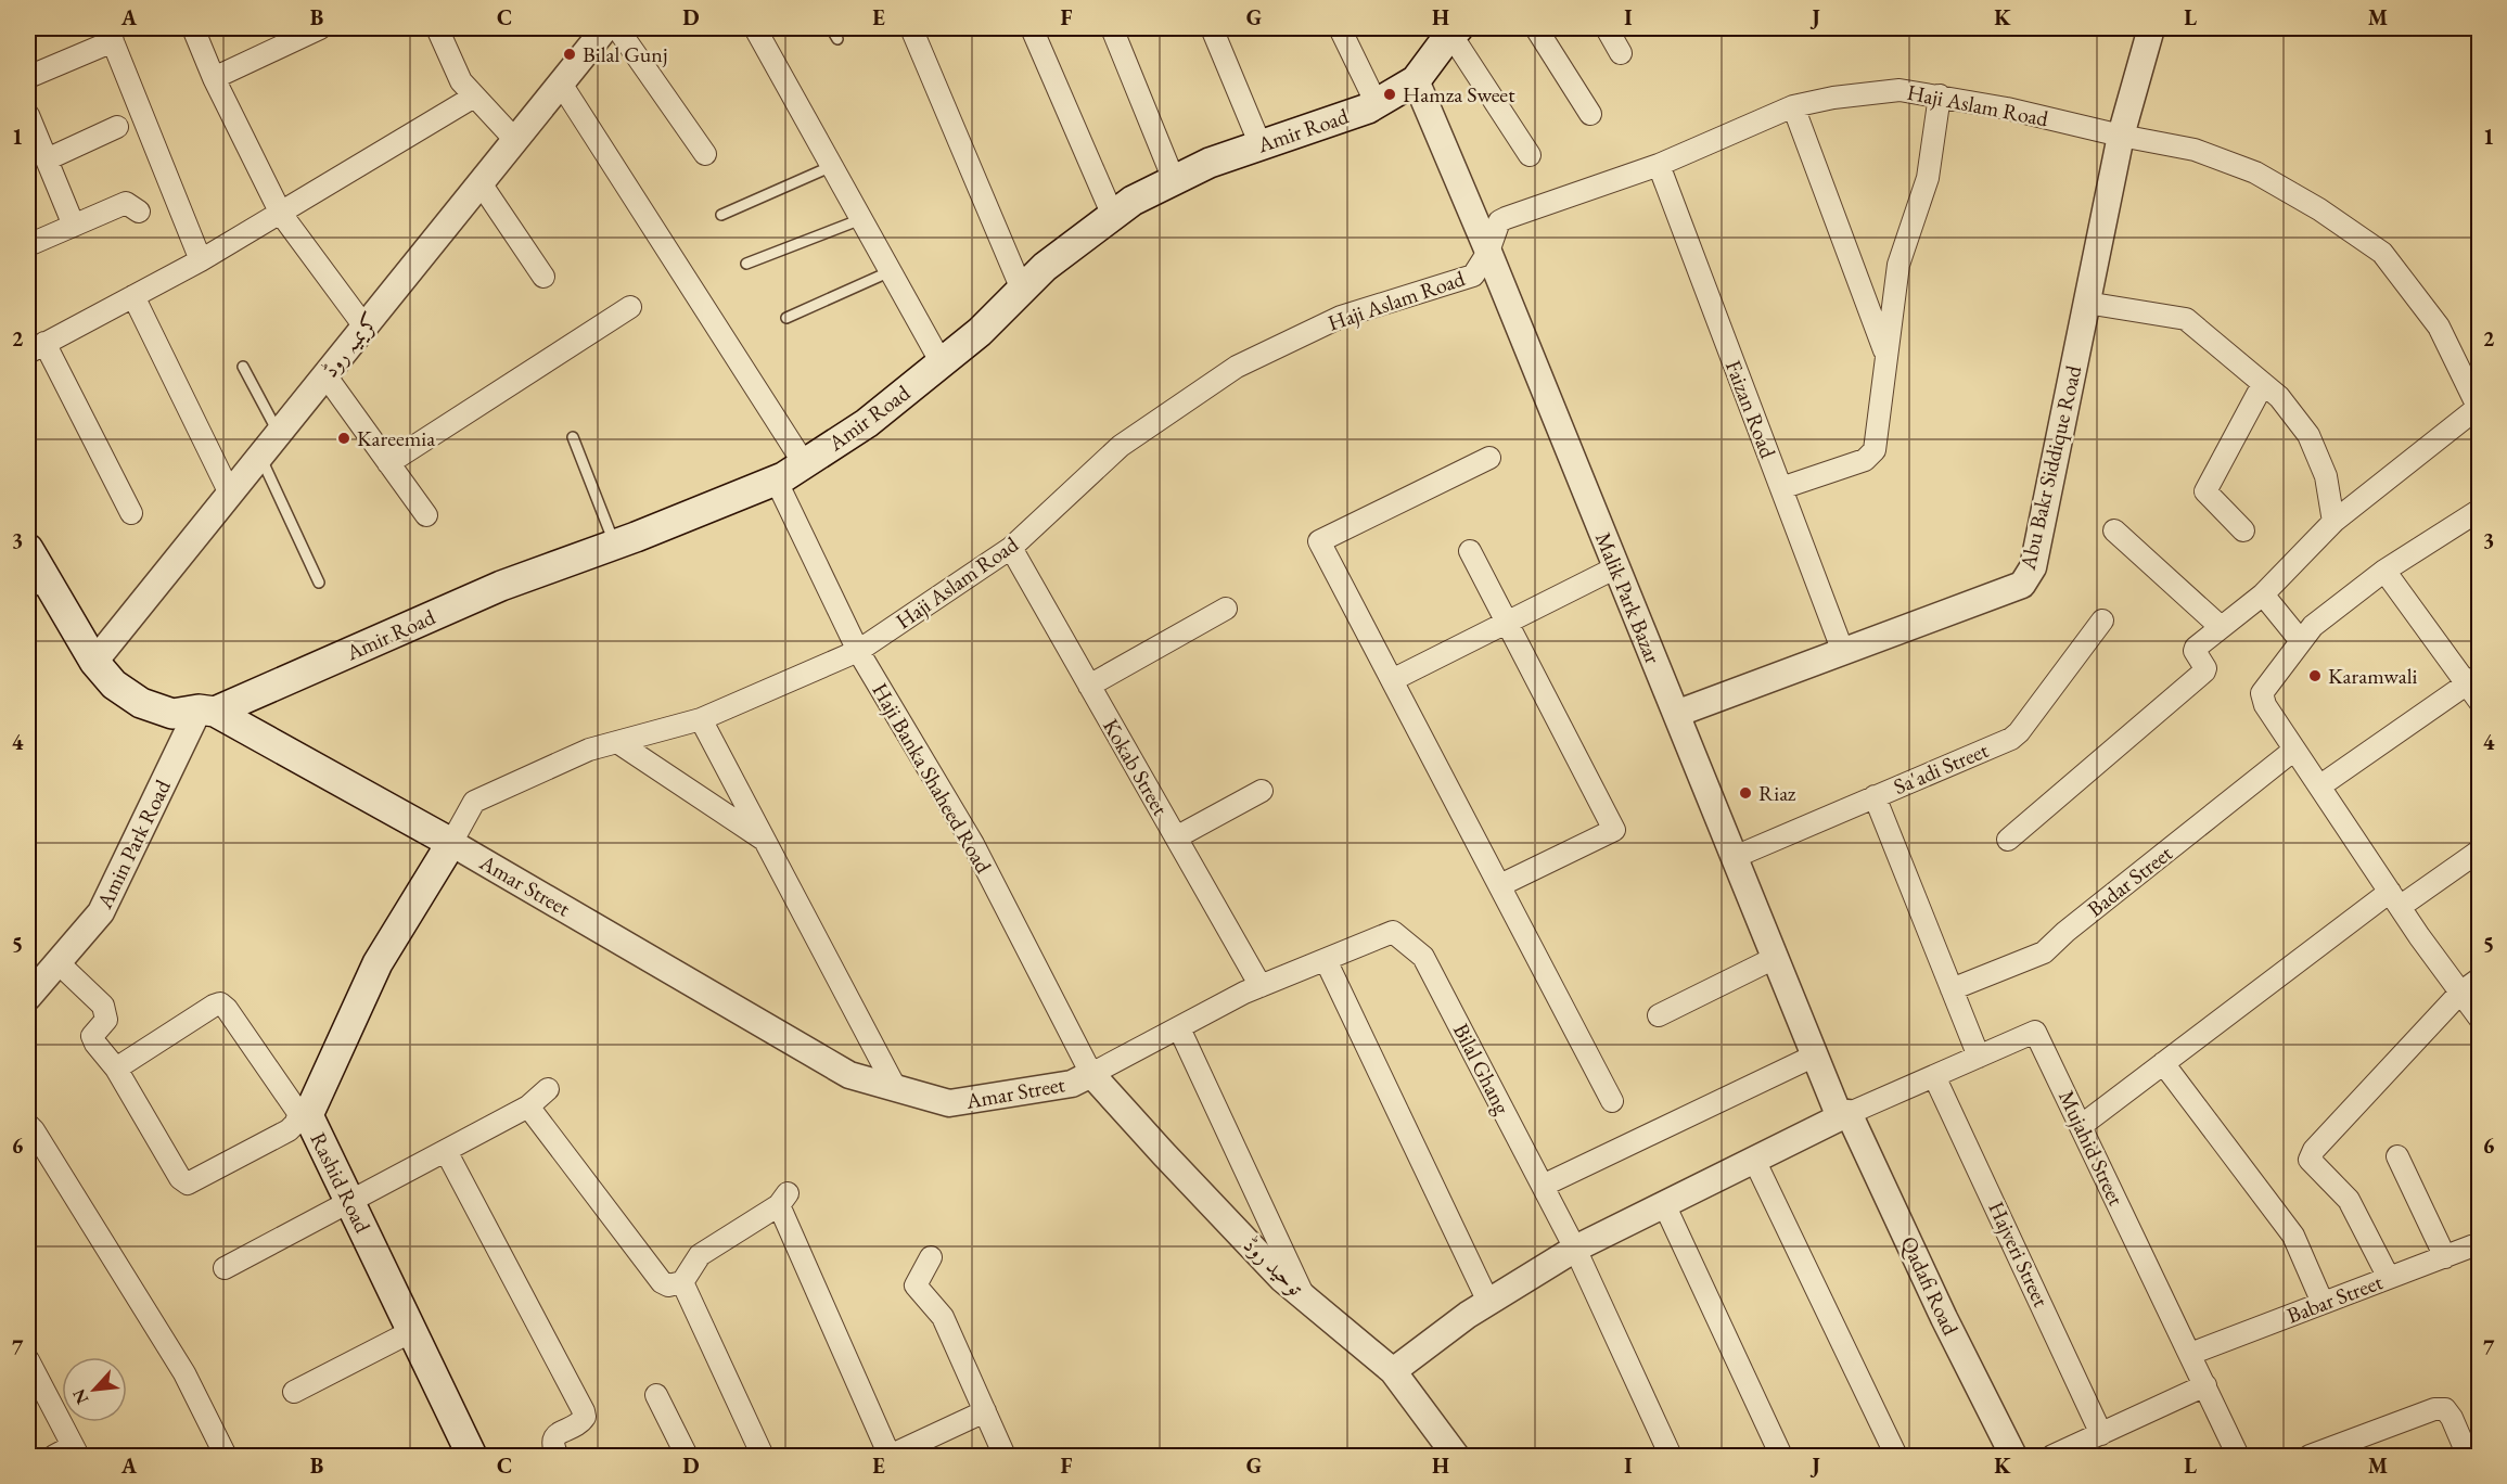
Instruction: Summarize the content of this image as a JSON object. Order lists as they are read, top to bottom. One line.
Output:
{"streets":{"main road":["Amir Road","Amar Street","Rashid Road"],"street":["Haji Aslam Road","کریمیہ روڈ","Faizan Road","Abu Bakr Siddique Road","Malik Park Bazar","Kokab Street","Sa'adi Street","Haji Banka Shaheed Road","Amin Park Road","Badar Street","Bilal Ghang","Mujahid Street","Hajveri Street","توحید روڈ","Qadafi Road","Babar Street"]},"crossings":[["Haji Aslam Road","Faizan Road"],["Haji Aslam Road","Abu Bakr Siddique Road"],["Haji Aslam Road","Malik Park Bazar"],["Haji Aslam Road","Kokab Street"],["Haji Aslam Road","Haji Banka Shaheed Road"],["Haji Aslam Road","Amar Street"],["Haji Aslam Road","Rashid Road"],["Amir Road","Malik Park Bazar"],["Amir Road","Haji Banka Shaheed Road"],["Amir Road","Amin Park Road"],["Amir Road","Amar Street"],["Faizan Road","Abu Bakr Siddique Road"],["Abu Bakr Siddique Road","Malik Park Bazar"],["Malik Park Bazar","Sa'adi Street"],["Malik Park Bazar","Mujahid Street"],["Malik Park Bazar","Qadafi Road"],["Kokab Street","Bilal Ghang"],["Haji Banka Shaheed Road","Amar Street"],["Haji Banka Shaheed Road","Bilal Ghang"],["Haji Banka Shaheed Road","توحید روڈ"],["Amin Park Road","Amar Street"],["Amar Street","Bilal Ghang"],["Amar Street","Rashid Road"],["Amar Street","توحید روڈ"],["Bilal Ghang","توحید روڈ"],["Mujahid Street","Hajveri Street"],["Mujahid Street","Qadafi Road"],["Mujahid Street","Babar Street"]],"places":["Bilal Gunj","Hamza Sweet","Kareemia","Karamwali","Riaz"],"north":"bottom left","grid":{"columns":["A","B","C","D","E","F","G","H","I","J","K","L","M"],"rows":["1","2","3","4","5","6","7"]}}
